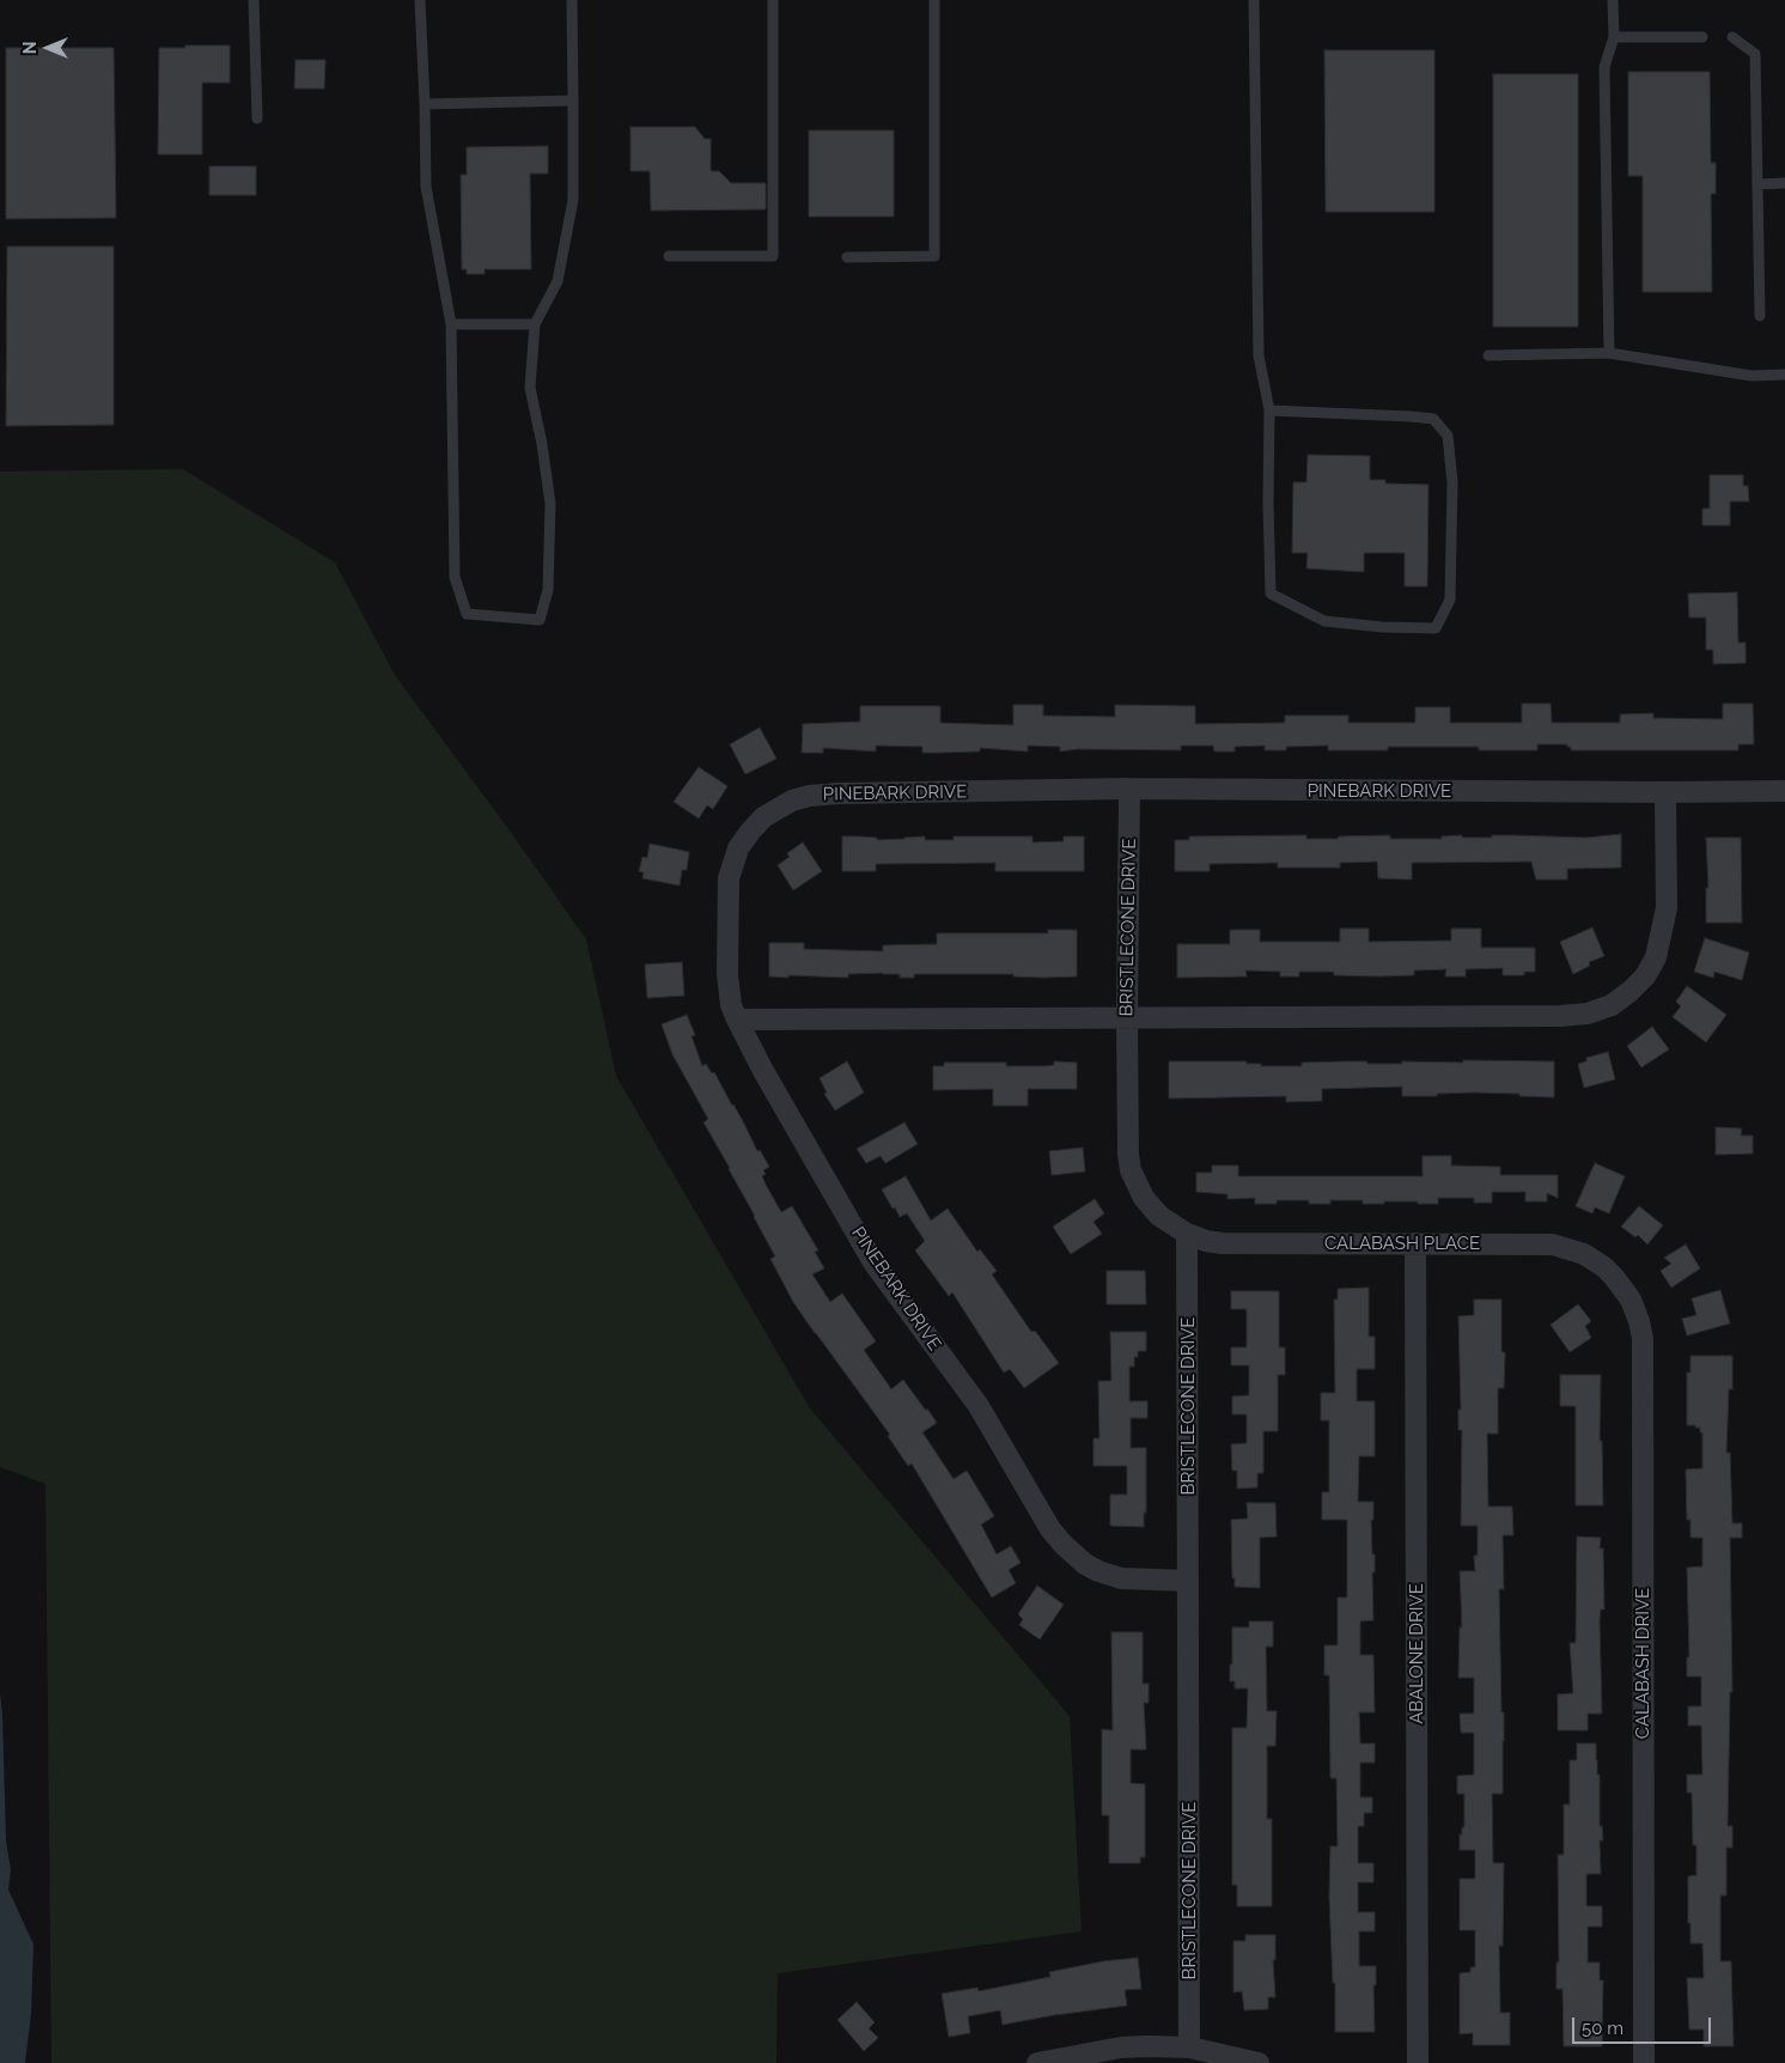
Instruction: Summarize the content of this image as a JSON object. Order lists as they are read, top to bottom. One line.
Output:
{"streets":{"street":["PINEBARK DRIVE","BRISTLECONE DRIVE","CALABASH PLACE","ABALONE DRIVE","CALABASH DRIVE"]},"crossings":[["PINEBARK DRIVE","BRISTLECONE DRIVE"],["BRISTLECONE DRIVE","CALABASH PLACE"],["CALABASH PLACE","ABALONE DRIVE"],["CALABASH PLACE","CALABASH DRIVE"]],"scale_bar":"50 m","north":"left"}
